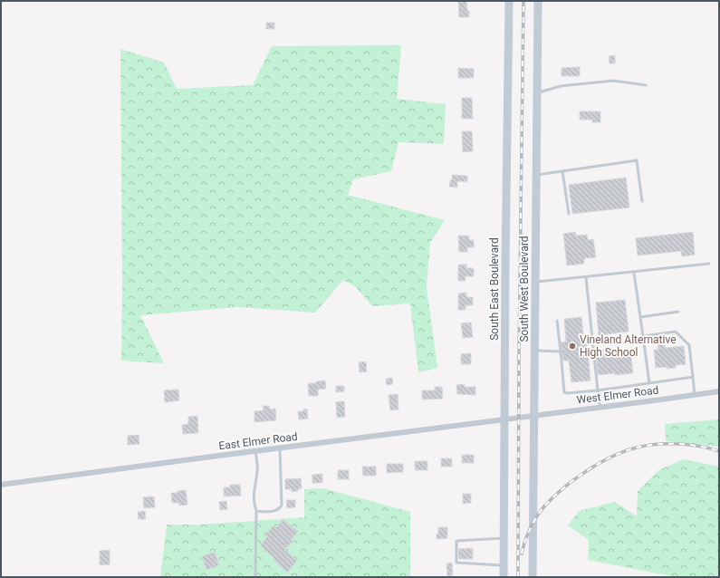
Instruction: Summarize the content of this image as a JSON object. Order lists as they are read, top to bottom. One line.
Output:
{"streets":{"main road":["South East Boulevard","South West Boulevard"],"street":["West Elmer Road","East Elmer Road"]},"crossings":[["South East Boulevard","East Elmer Road"],["South West Boulevard","West Elmer Road"],["West Elmer Road","East Elmer Road"]],"places":["Vineland Alternative High School"]}
